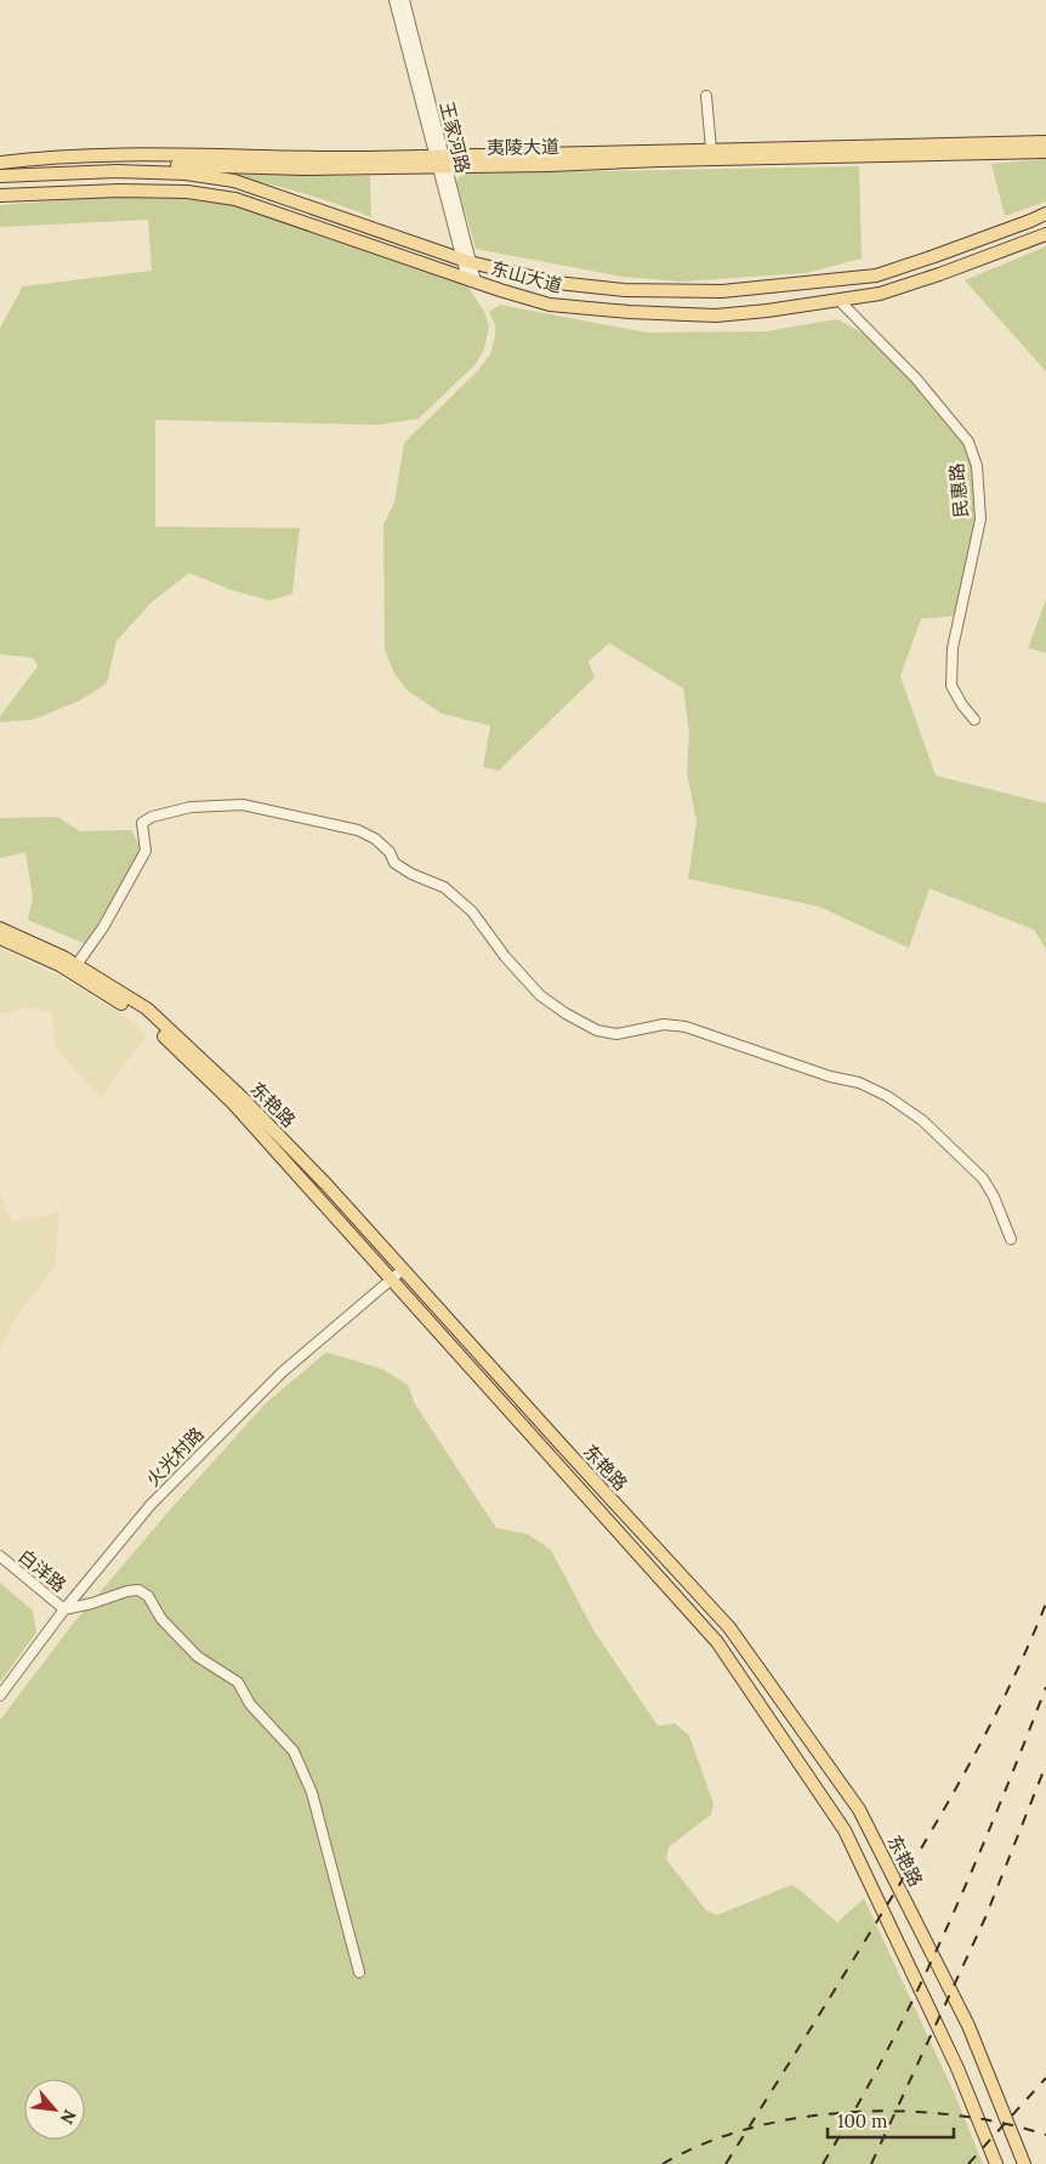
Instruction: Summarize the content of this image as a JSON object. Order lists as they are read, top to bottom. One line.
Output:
{"streets":{"main road":["夷陵大道","东山大道","东艳路"],"street":["王家河路","民惠路","火光村路","白洋路"]},"crossings":[["王家河路","夷陵大道"],["王家河路","东山大道"],["夷陵大道","东山大道"],["东山大道","民惠路"],["东艳路","火光村路"],["火光村路","白洋路"]],"scale_bar":"100 m","north":"bottom right"}
